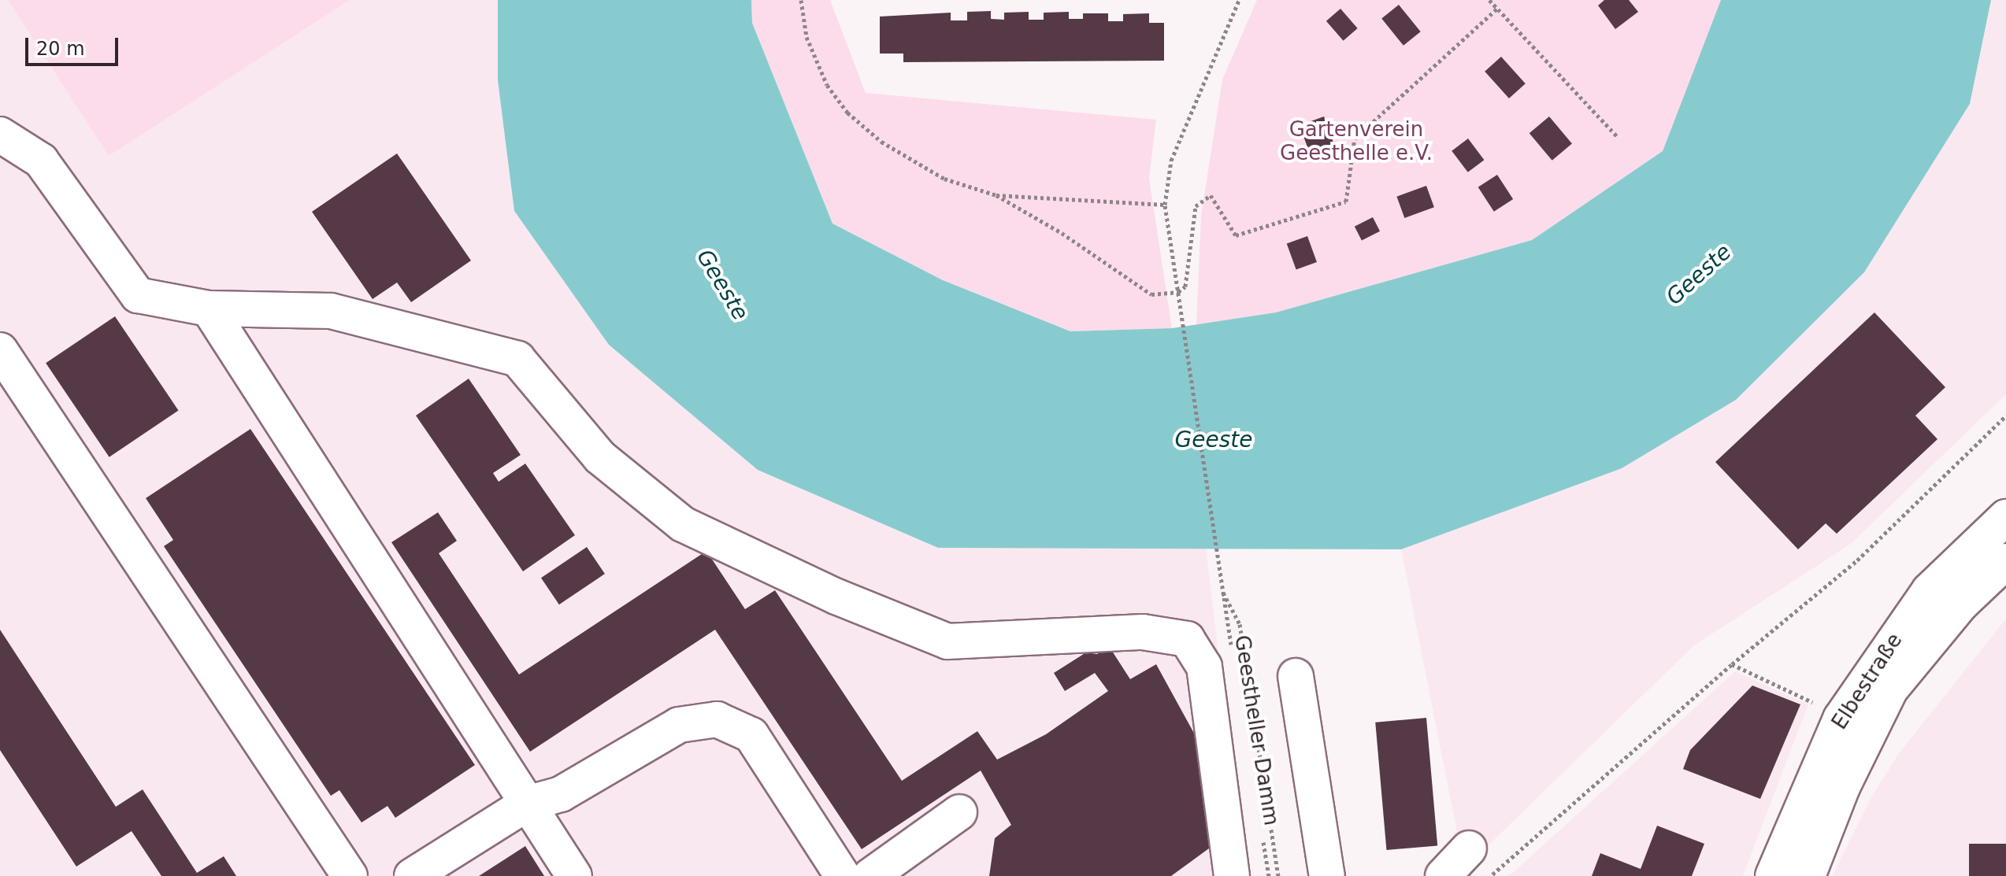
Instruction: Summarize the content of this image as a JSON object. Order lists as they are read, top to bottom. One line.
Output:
{"streets":{"main road":["Elbestraße"],"path":["Geestheller Damm"]},"water":["Geeste"],"parks":["Gartenverein Geesthelle e.V."],"scale_bar":"20 m"}
